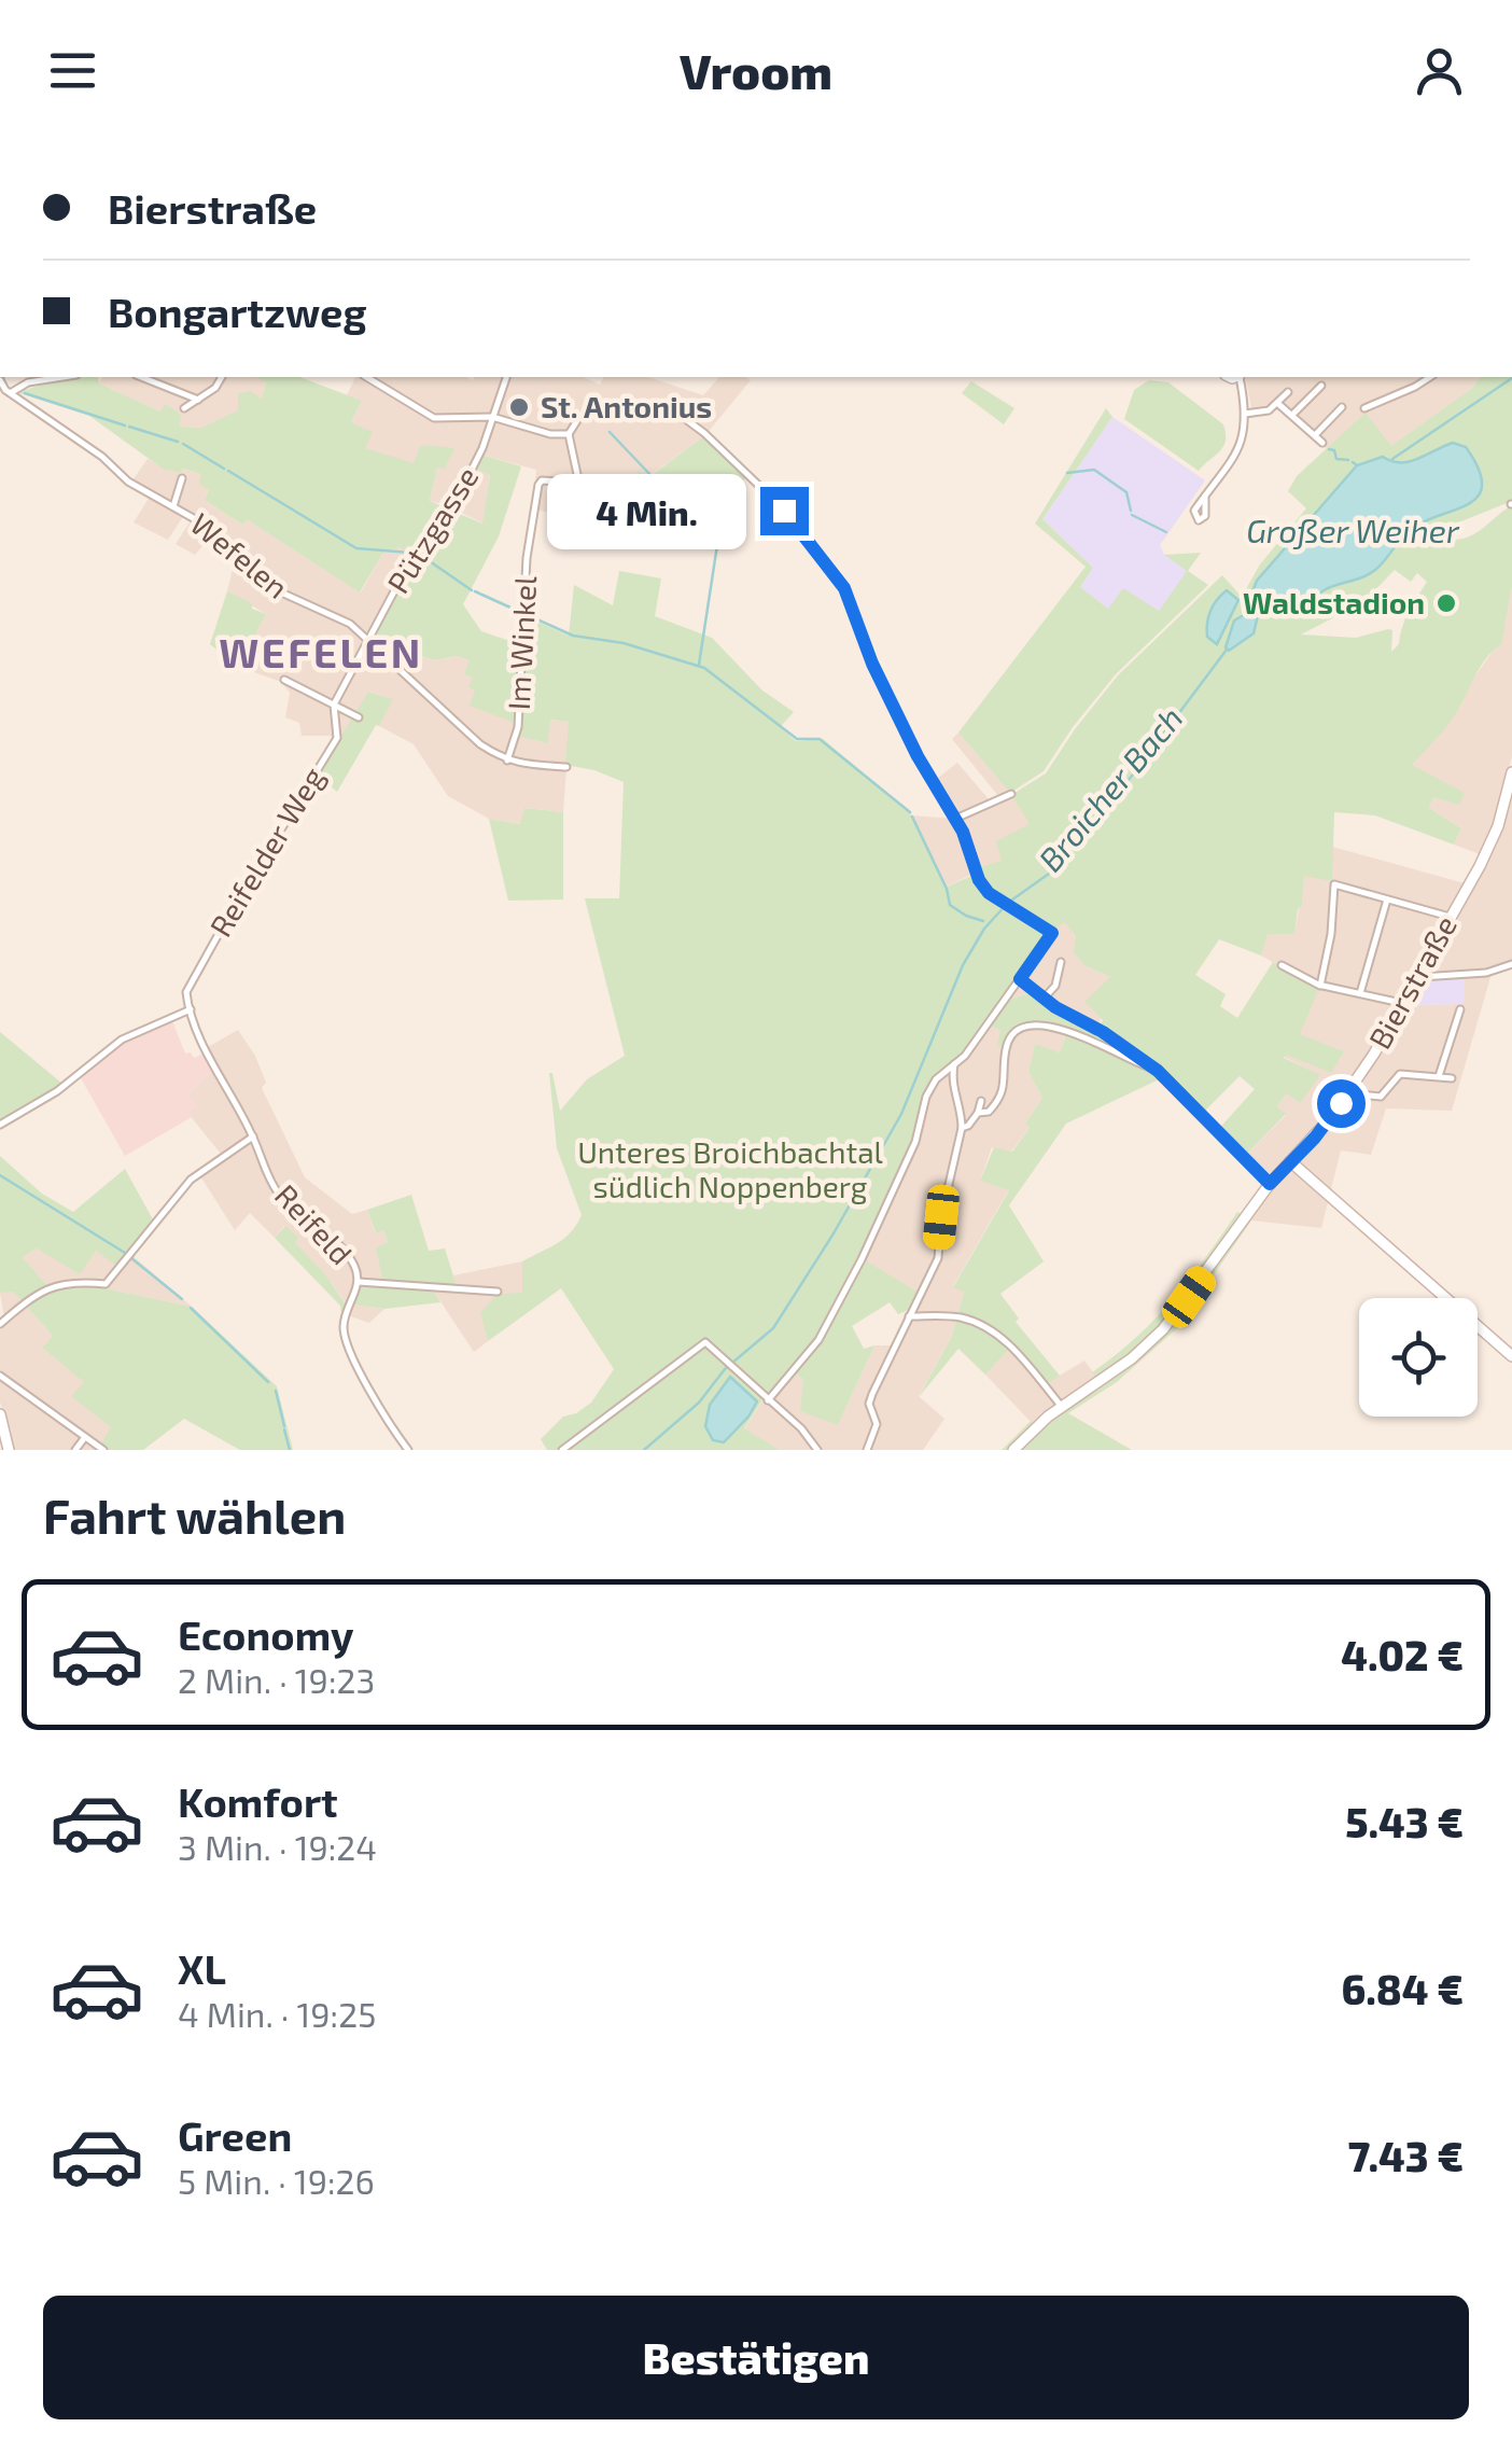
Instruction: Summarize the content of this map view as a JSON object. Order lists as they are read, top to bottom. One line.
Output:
{"streets":{"main road":["Bierstraße"],"street":["Pützgasse","Wefelen","Im Winkel","Reifelder Weg","Reifeld"]},"crossings":[["Pützgasse","Wefelen"],["Pützgasse","Reifelder Weg"],["Wefelen","Im Winkel"],["Wefelen","Reifelder Weg"],["Reifelder Weg","Reifeld"]],"districts":["WEFELEN"],"water":["Großer Weiher","Broicher Bach"],"parks":["Unteres Broichbachtal südlich Noppenberg"],"places":["St. Antonius","Waldstadion"],"page":{"header":"Vroom","banner":["Bierstraße","Bongartzweg"],"bubble":"4 Min.","heading":"Fahrt wählen","list":[{"name":"Economy","note":"2 Min. · 19:23","value":"4.02 €"},{"name":"Komfort","note":"3 Min. · 19:24","value":"5.43 €"},{"name":"XL","note":"4 Min. · 19:25","value":"6.84 €"},{"name":"Green","note":"5 Min. · 19:26","value":"7.43 €"}],"buttons":"Bestätigen"}}
